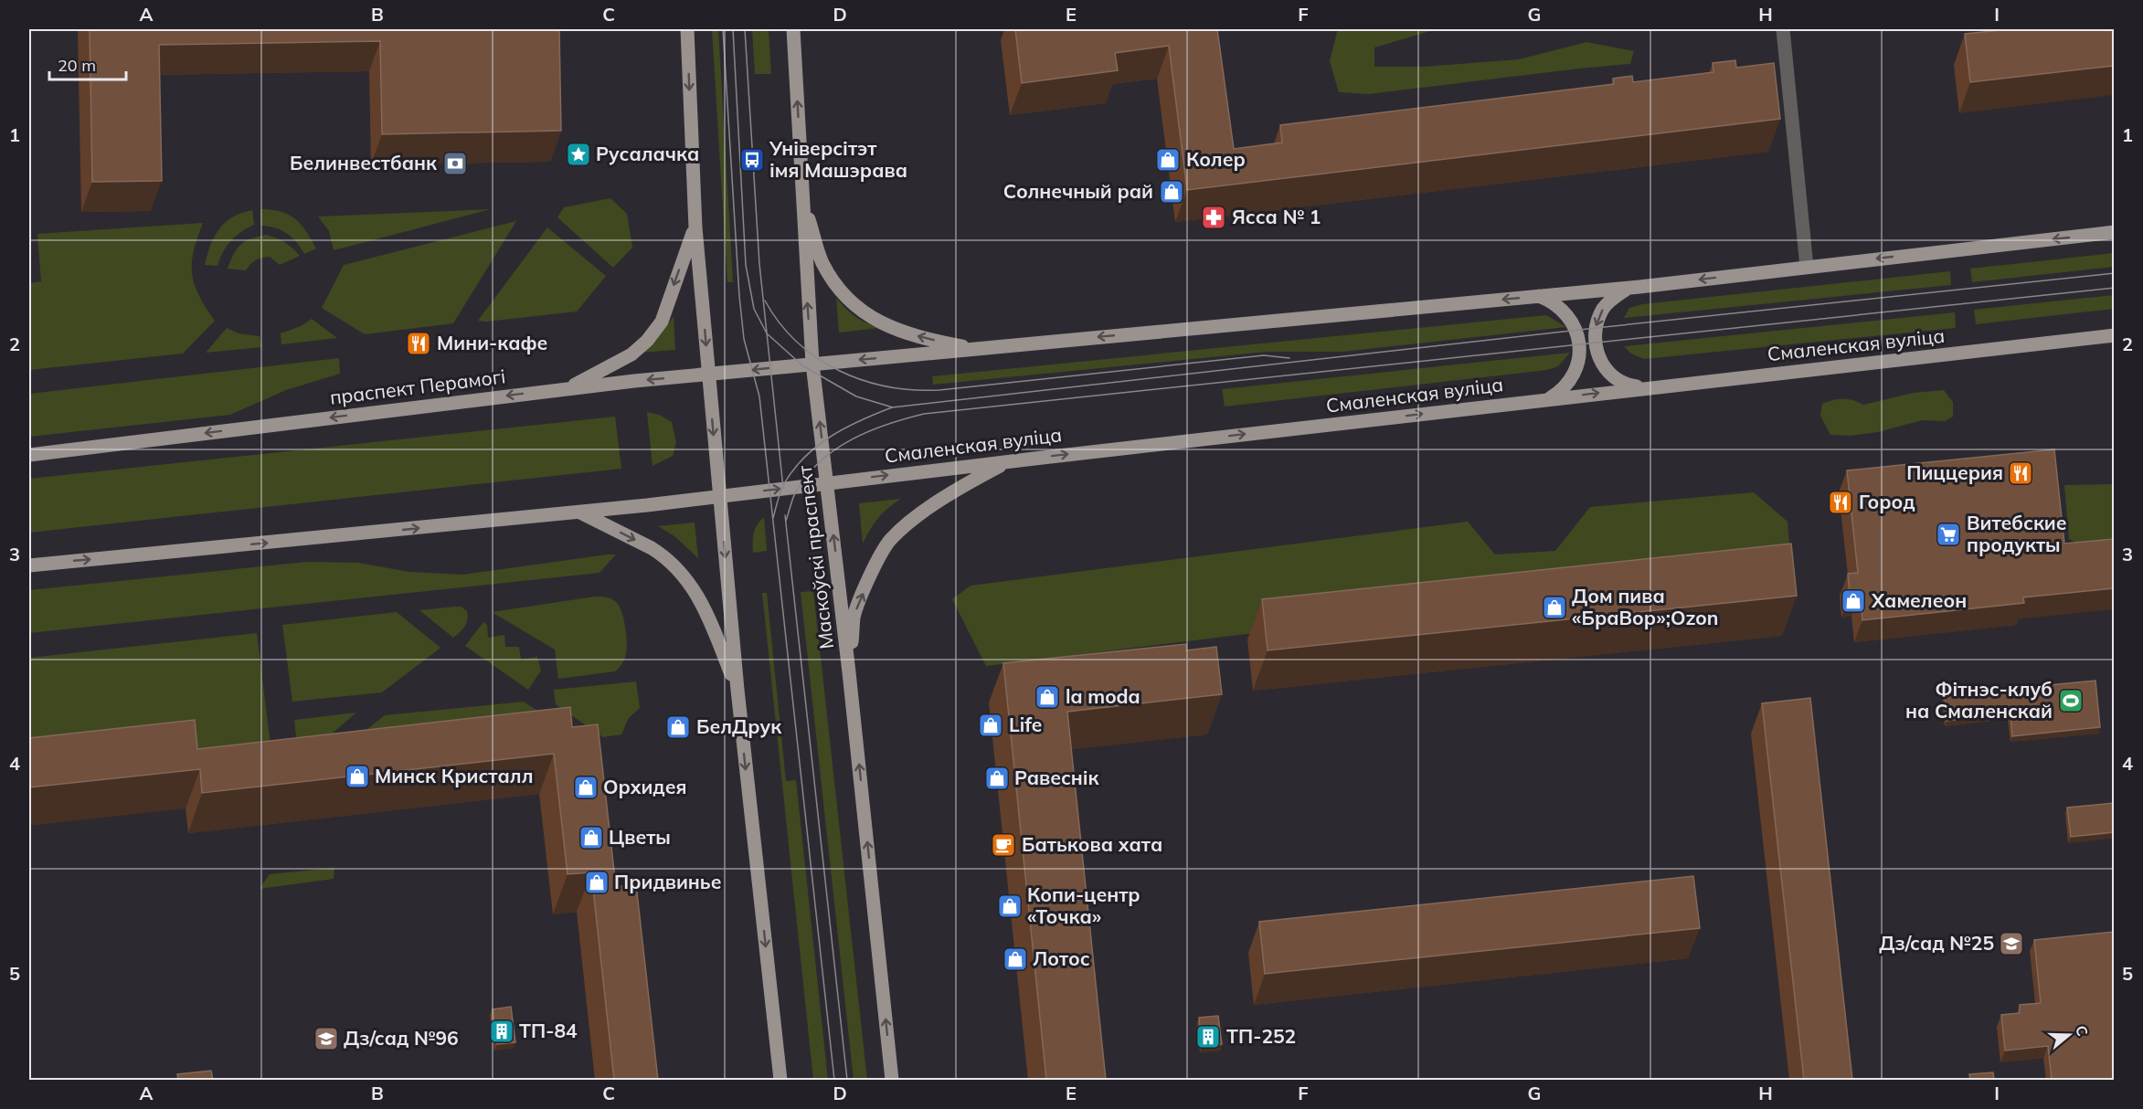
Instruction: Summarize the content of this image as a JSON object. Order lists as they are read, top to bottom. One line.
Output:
{"streets":{"main road":["Смаленская вуліца","праспект Перамогі","Маскоўскі праспект"]},"crossings":[["Смаленская вуліца","Маскоўскі праспект"],["праспект Перамогі","Маскоўскі праспект"]],"places":{"place":["Русалачка"],"bus stop":["Універсітэт імя Машэрава"],"shop":["Колер","Солнечный рай","Хамелеон","Дом пива «БраВор»;Ozon","la moda","Life","БелДрук","Минск Кристалл","Равеснік","Орхидея","Цветы","Придвинье","Копи-центр «Точка»","Лотос"],"bank":["Белинвестбанк"],"pharmacy":["Ясса № 1"],"restaurant":["Мини-кафе","Пиццерия","Город"],"supermarket":["Витебские продукты"],"sports":["Фітнэс-клуб на Смаленскай"],"cafe":["Батькова хата"],"school or university":["Дз/сад №25","Дз/сад №96"],"building":["ТП-84","ТП-252"]},"scale_bar":"20 m","north":"right","grid":{"columns":["A","B","C","D","E","F","G","H","I"],"rows":["1","2","3","4","5"]}}
